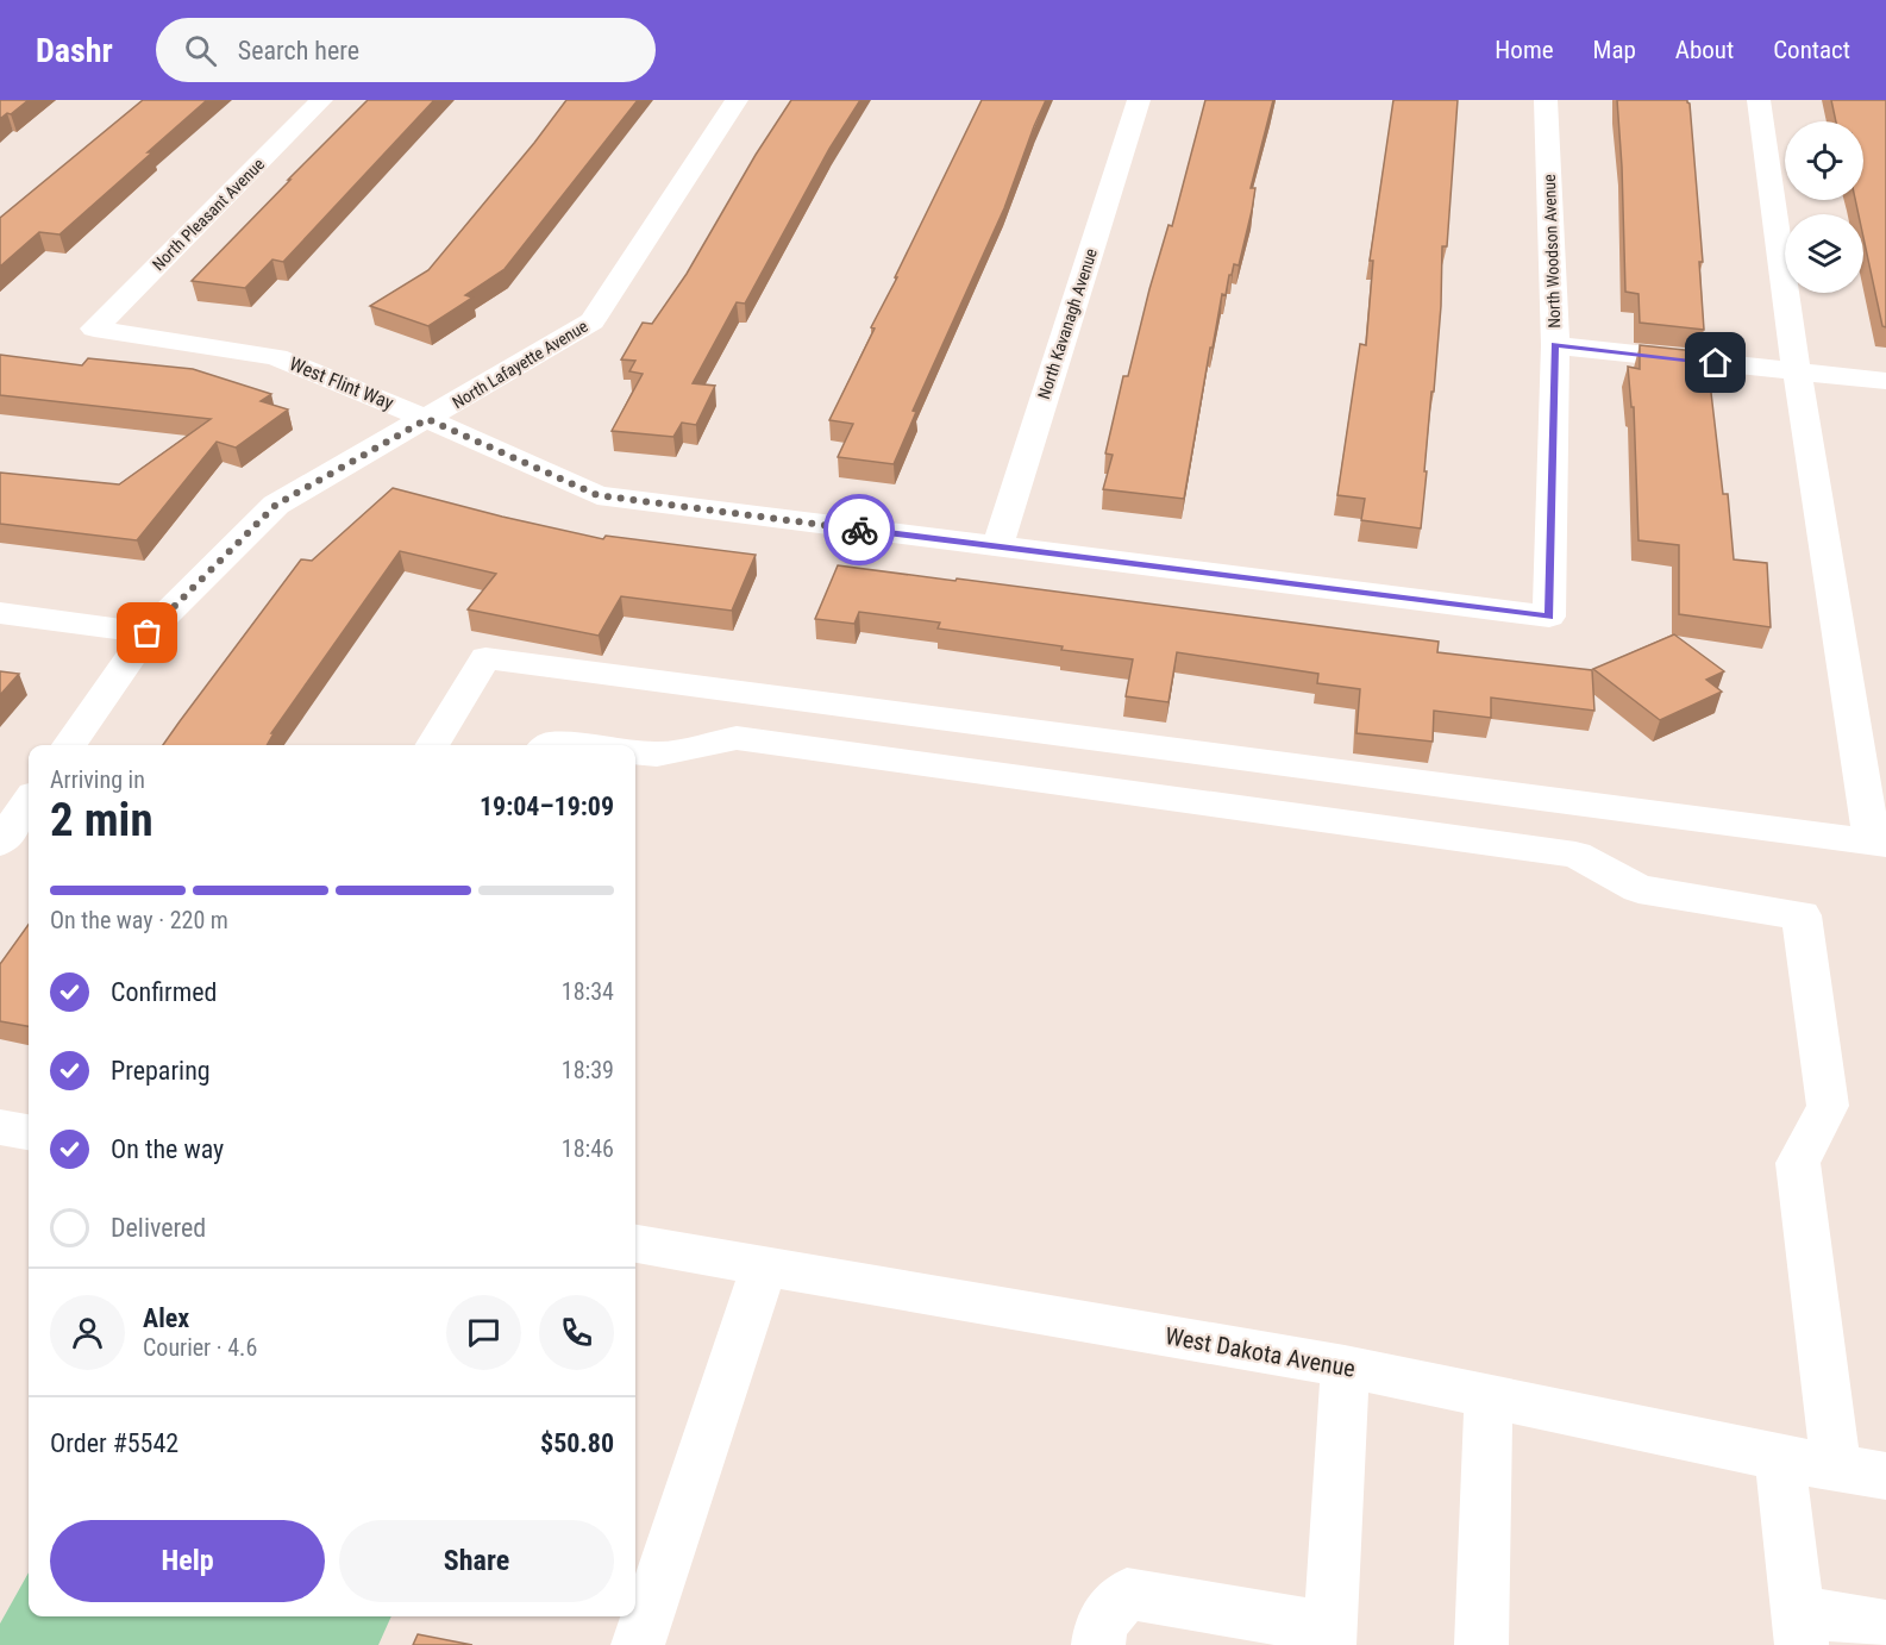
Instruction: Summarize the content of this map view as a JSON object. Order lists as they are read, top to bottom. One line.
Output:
{"streets":{"street":["North Pleasant Avenue","North Woodson Avenue","North Kavanagh Avenue","North Lafayette Avenue","West Flint Way","West Dakota Avenue"]},"crossings":[["North Pleasant Avenue","West Flint Way"],["North Woodson Avenue","West Flint Way"],["North Kavanagh Avenue","West Flint Way"],["North Lafayette Avenue","West Flint Way"]],"page":{"header":"Dashr","search":"Search here","nav":["Home","Map","About","Contact"],"heading":["2 min","Arriving in","19:04–19:09"],"panel":["Alex","Courier · 4.6","Order #5542","$50.80"],"bar":"On the way · 220 m","list":[["Confirmed","18:34"],["Preparing","18:39"],["On the way","18:46"],"Delivered"],"buttons":["Help","Share"]}}
